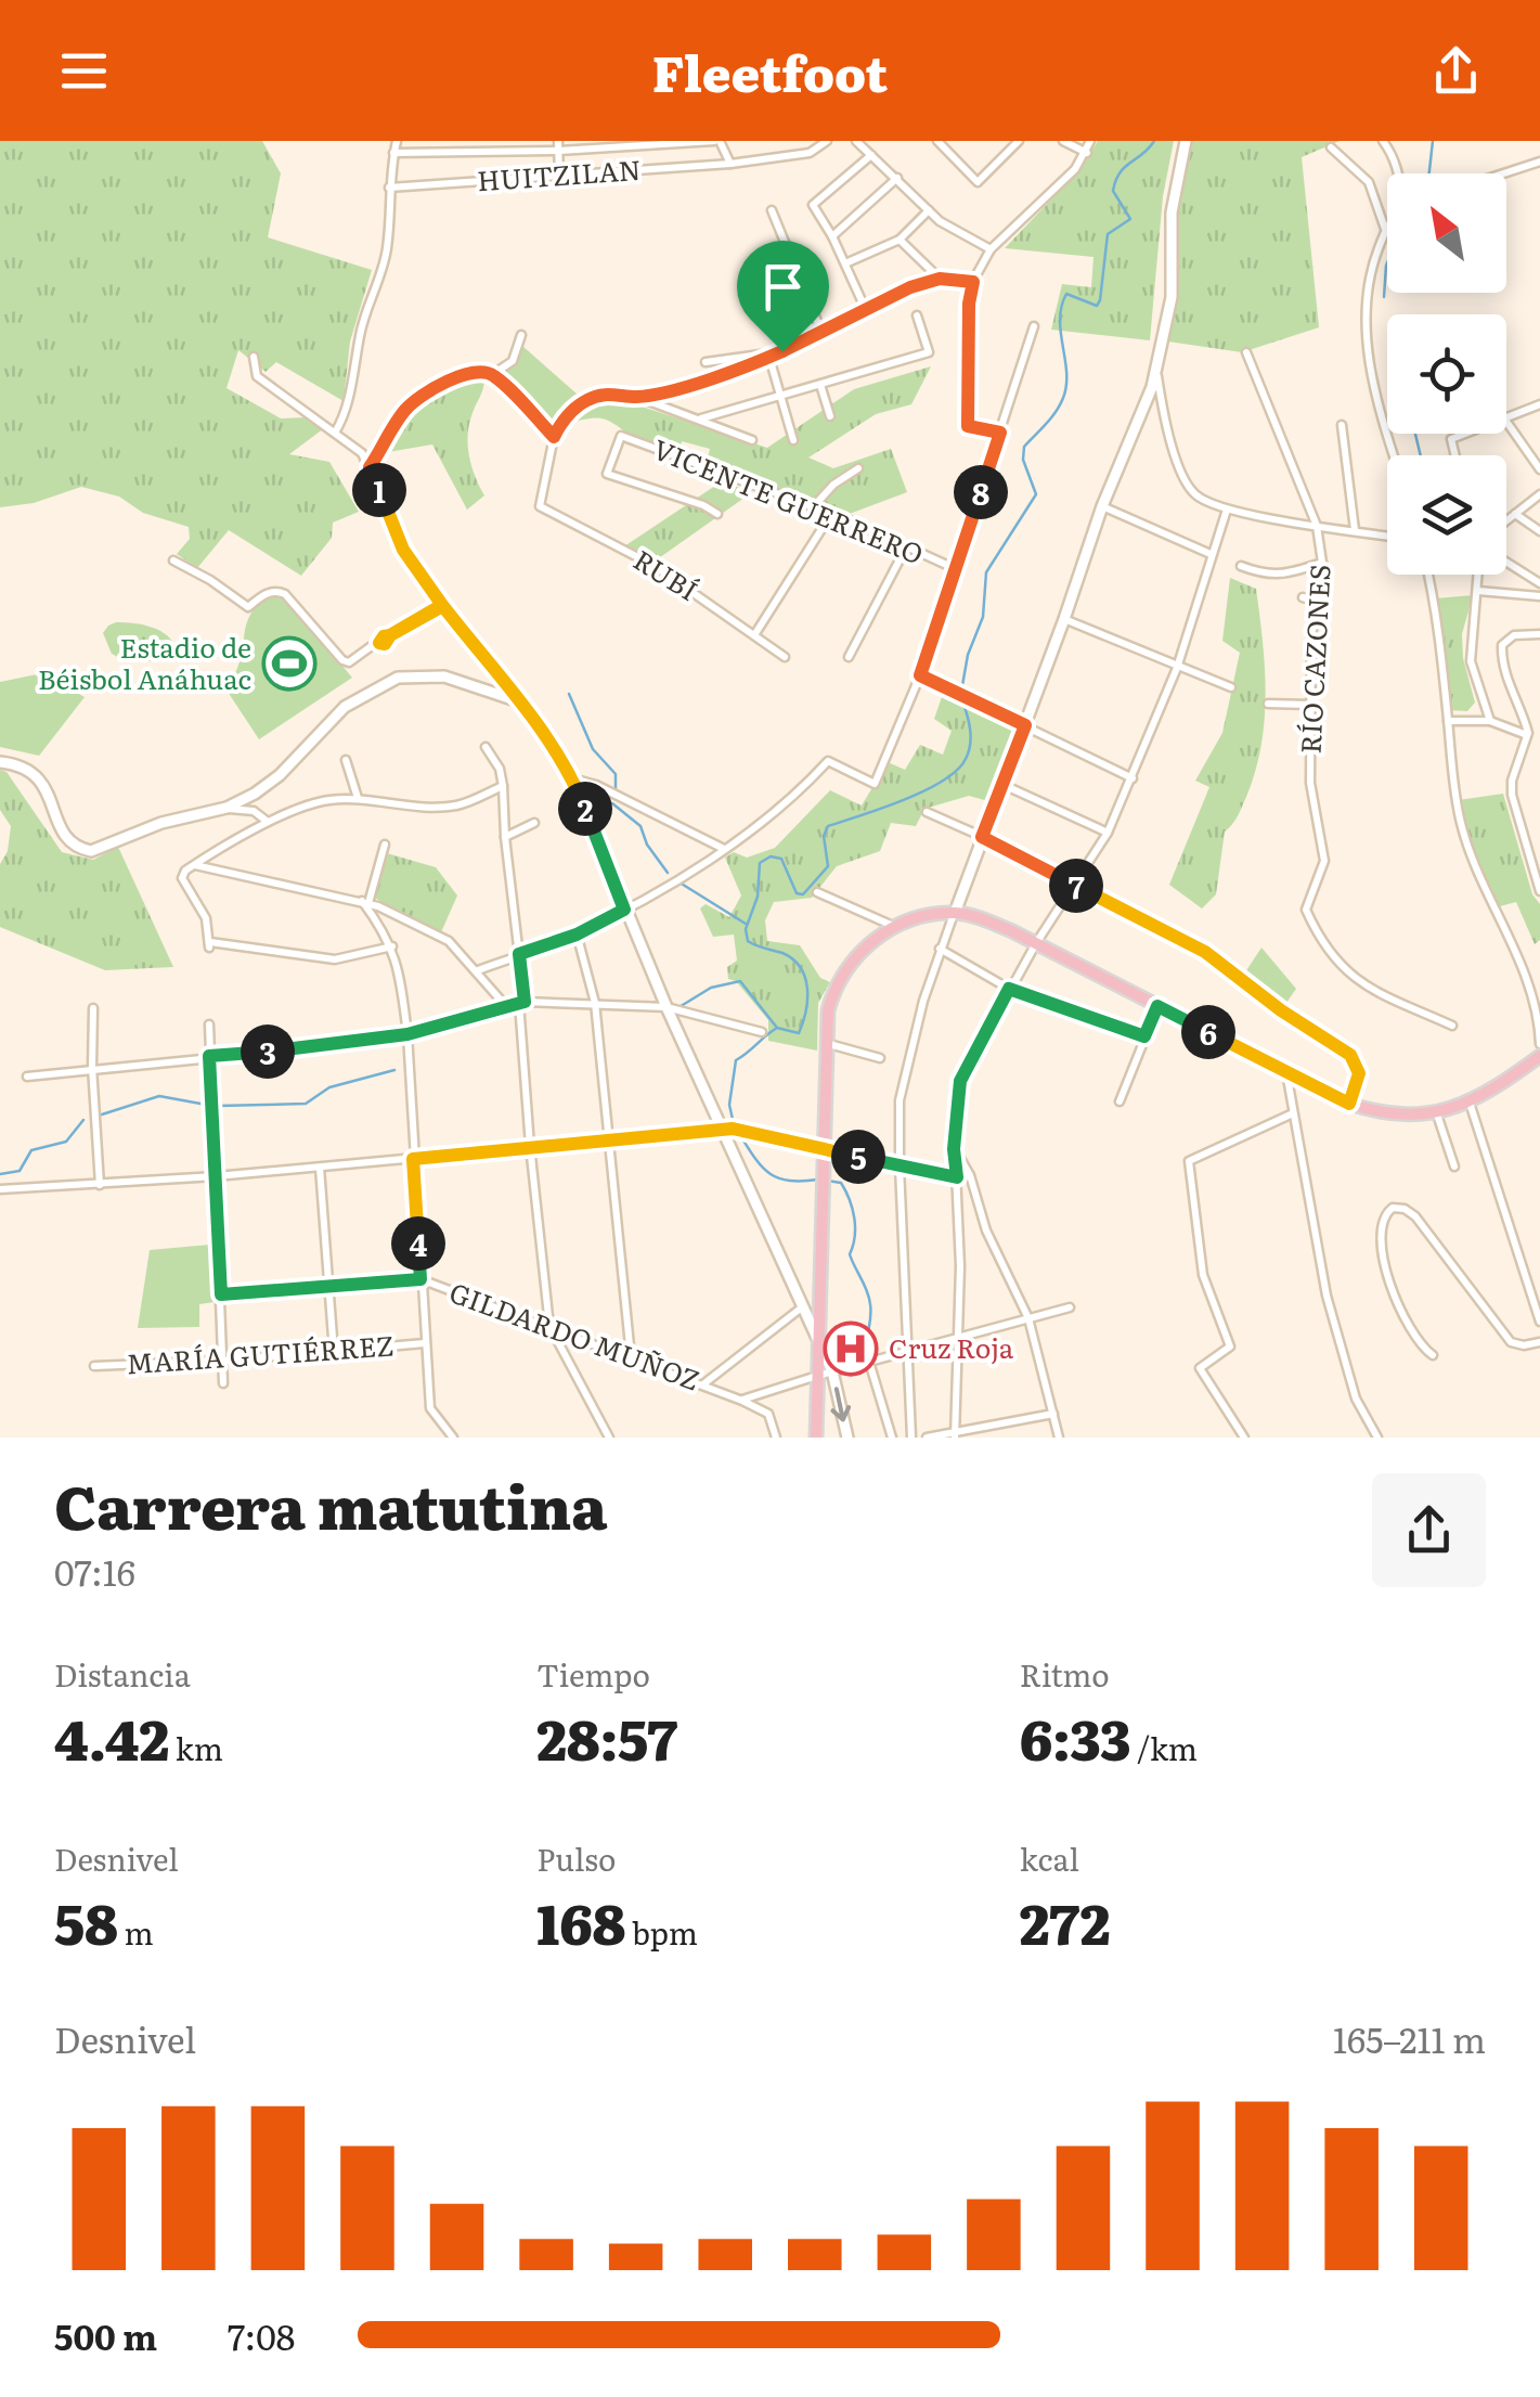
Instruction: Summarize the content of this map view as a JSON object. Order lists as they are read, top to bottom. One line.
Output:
{"streets":{"street":["HUITZILAN","VICENTE GUERRERO","RUBÍ","RÍO CAZONES","GILDARDO MUÑOZ","MARÍA GUTIÉRREZ"]},"places":{"sports":["Estadio de Béisbol Anáhuac"],"hospital":["Cruz Roja"]},"north":"top left","page":{"header":"Fleetfoot","pins":["1","8","2","7","6","3","5","4"],"heading":["Carrera matutina","07:16"],"stats":[["Distancia","4.42 km"],["Tiempo","28:57"],["Ritmo","6:33 /km"],["Desnivel","58 m"],["Pulso","168 bpm"],["kcal","272"]],"chart":["Desnivel","165–211 m"],"list":[{"name":"500 m","note":"7:08"}]}}
